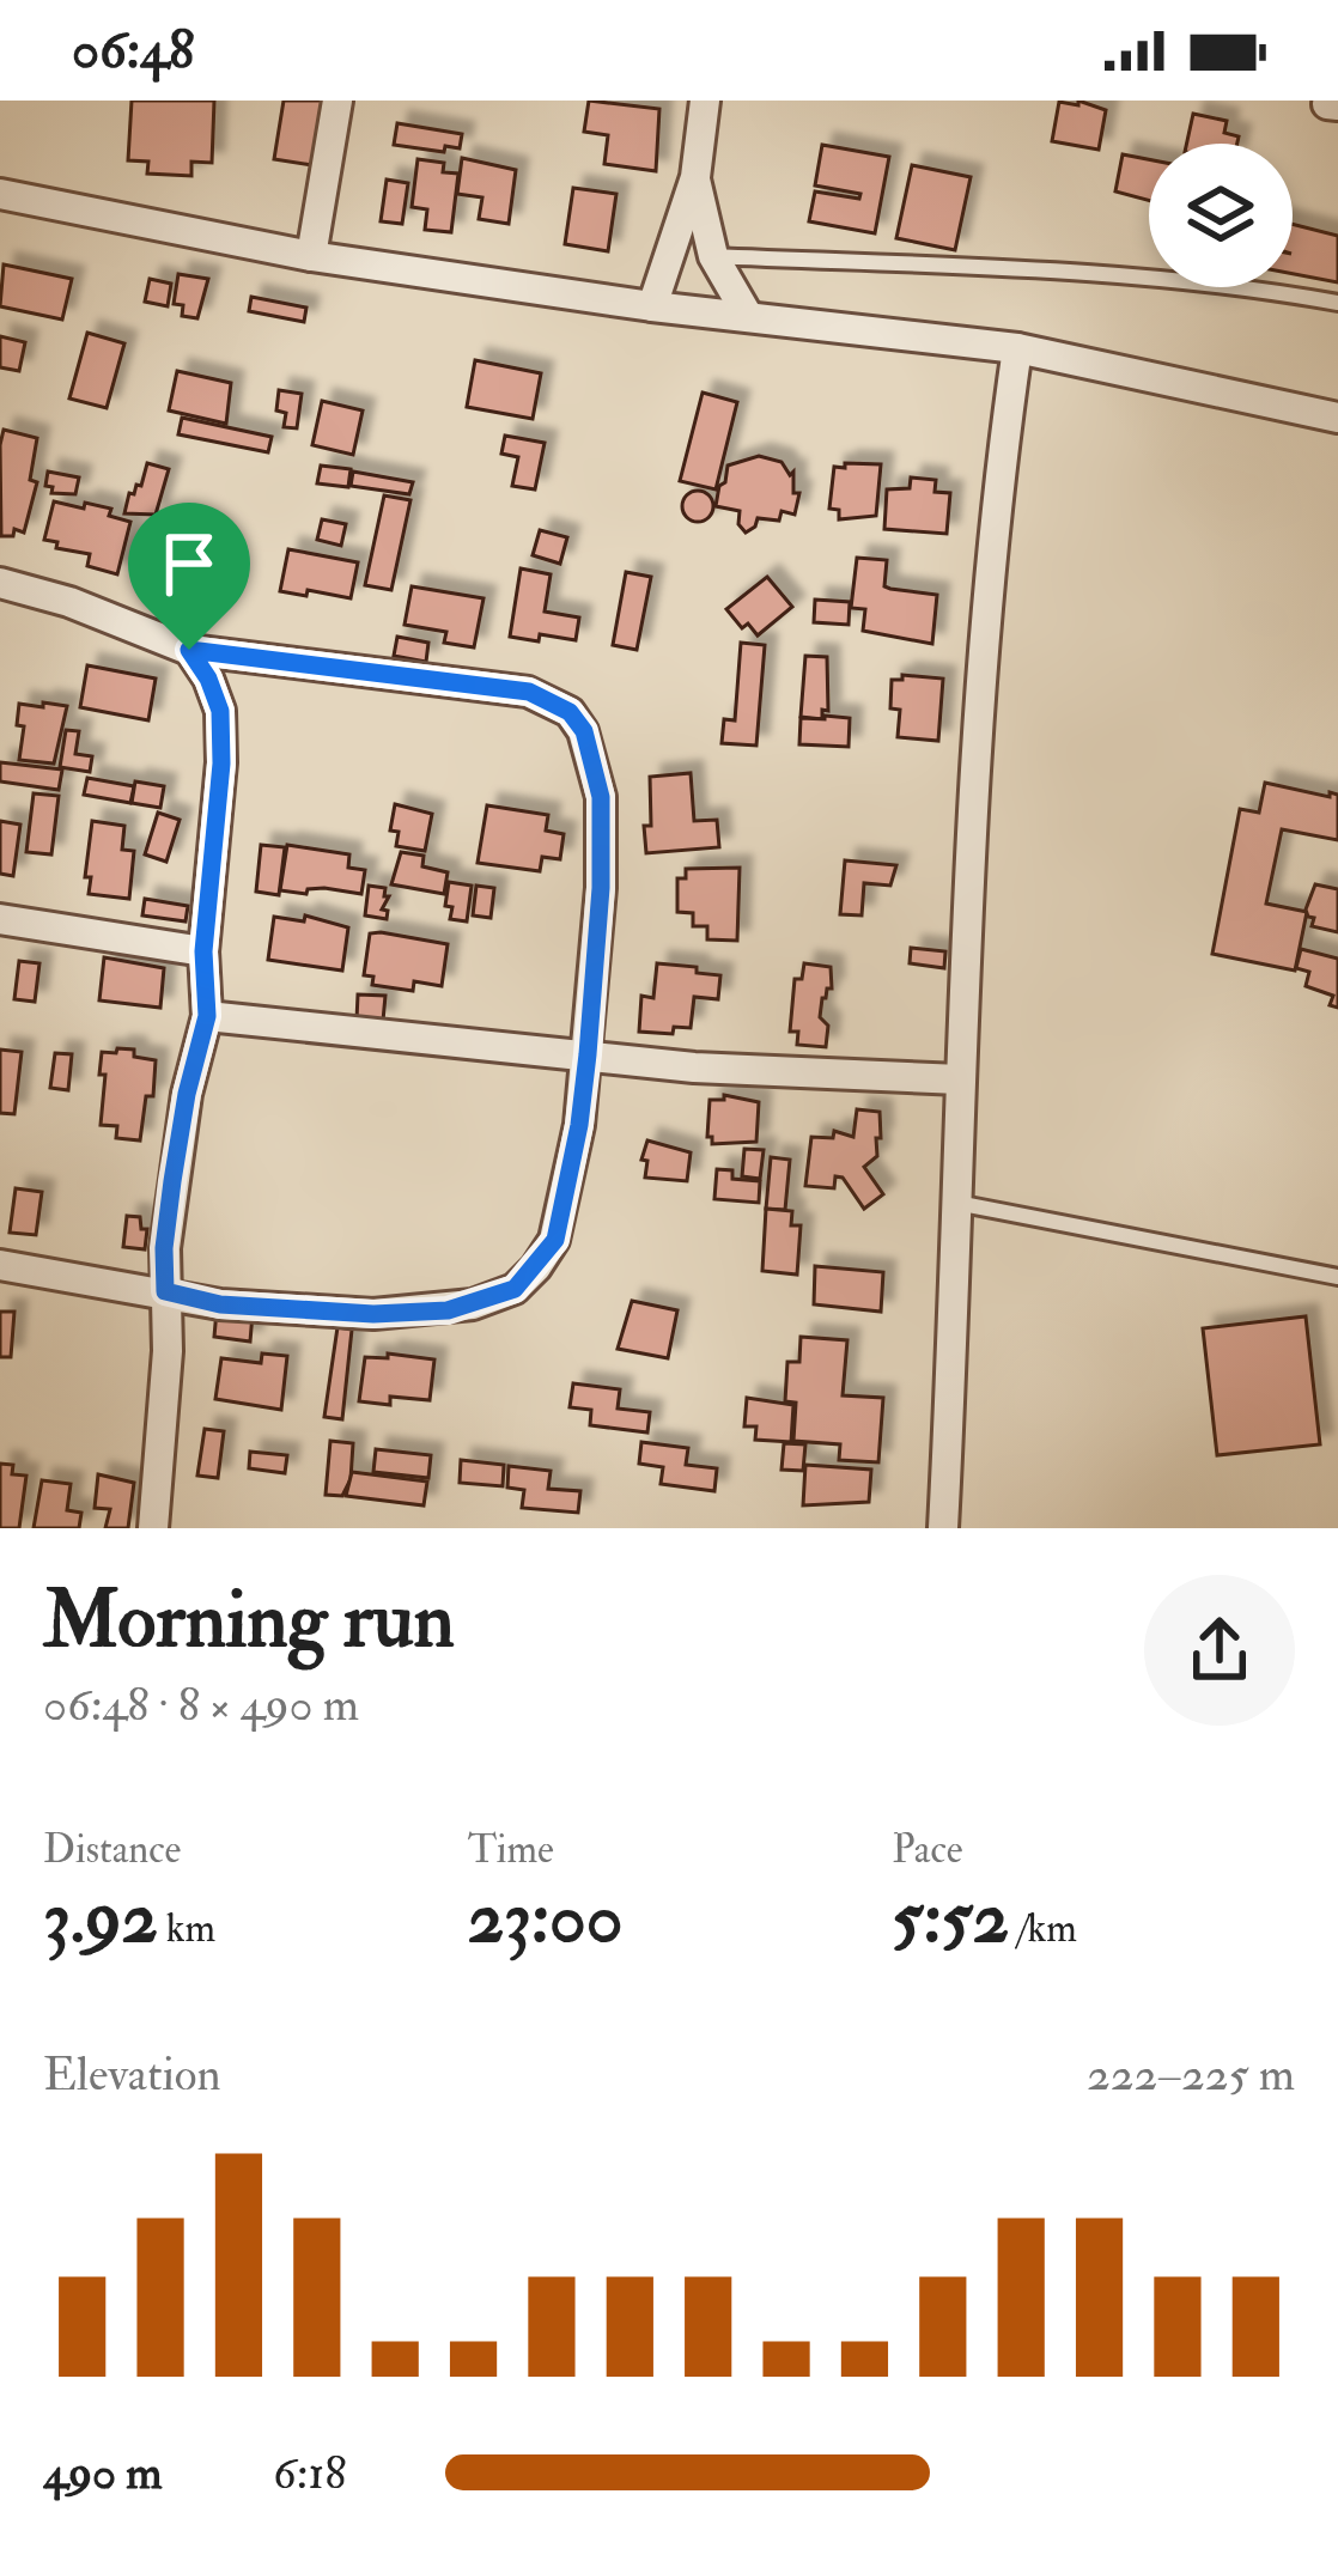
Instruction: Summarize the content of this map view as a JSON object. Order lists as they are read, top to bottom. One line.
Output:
{"page":{"status":"06:48","heading":["Morning run","06:48 · 8 × 490 m"],"stats":[["Distance","3.92 km"],["Time","23:00"],["Pace","5:52 /km"]],"chart":["Elevation","222–225 m"],"list":[{"name":"490 m","note":"6:18"}]}}
